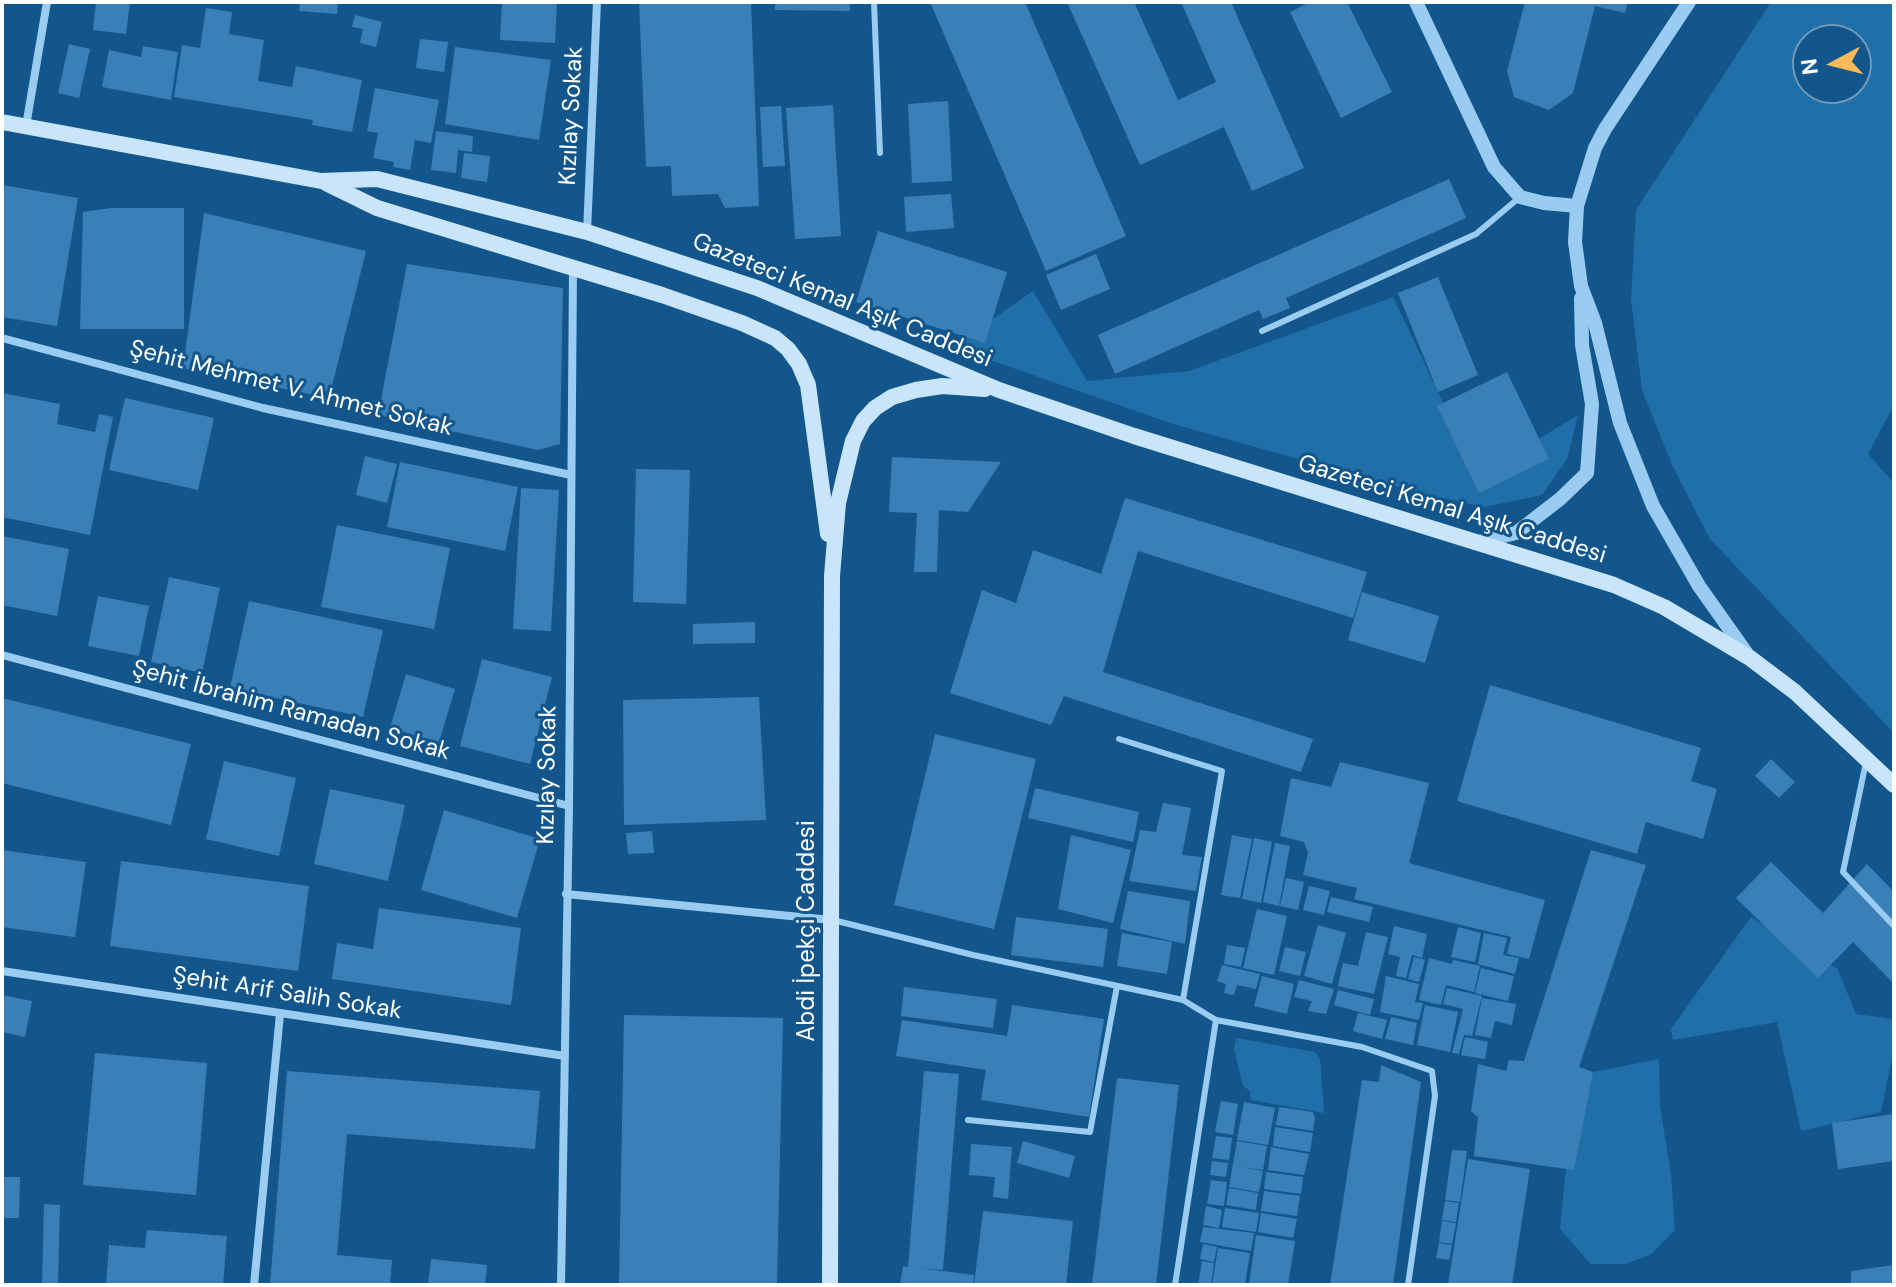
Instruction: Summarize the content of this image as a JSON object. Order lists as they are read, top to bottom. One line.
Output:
{"streets":{"main road":["Gazeteci Kemal Aşık Caddesi","Abdi İpekçi Caddesi"],"street":["Kızılay Sokak","Şehit Mehmet V. Ahmet Sokak","Şehit İbrahim Ramadan Sokak","Şehit Arif Salih Sokak"]},"crossings":[["Kızılay Sokak","Gazeteci Kemal Aşık Caddesi"],["Kızılay Sokak","Şehit Mehmet V. Ahmet Sokak"],["Kızılay Sokak","Şehit İbrahim Ramadan Sokak"],["Kızılay Sokak","Abdi İpekçi Caddesi"],["Kızılay Sokak","Şehit Arif Salih Sokak"],["Gazeteci Kemal Aşık Caddesi","Abdi İpekçi Caddesi"]],"north":"left"}
